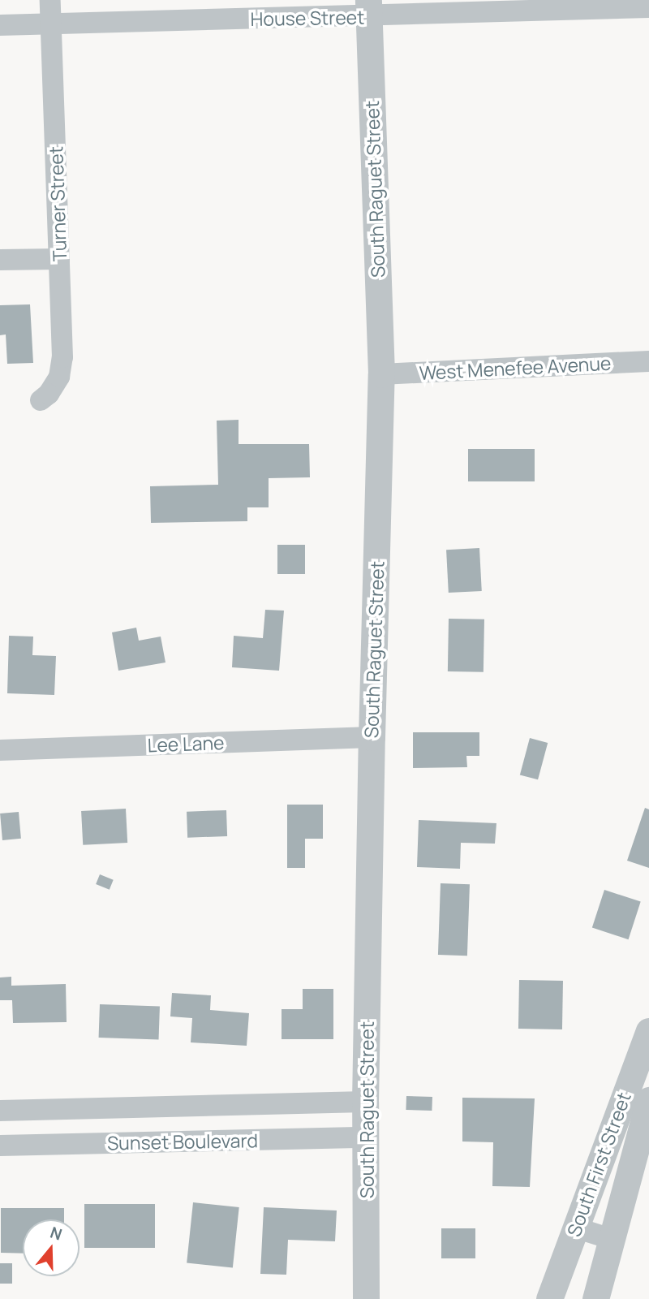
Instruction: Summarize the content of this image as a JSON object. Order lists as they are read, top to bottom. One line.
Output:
{"streets":{"street":["House Street","South Raguet Street","Turner Street","West Menefee Avenue","Lee Lane","Sunset Boulevard","South First Street"]},"crossings":[["House Street","South Raguet Street"],["House Street","Turner Street"],["South Raguet Street","West Menefee Avenue"],["South Raguet Street","Lee Lane"],["South Raguet Street","Sunset Boulevard"]],"north":"top"}
